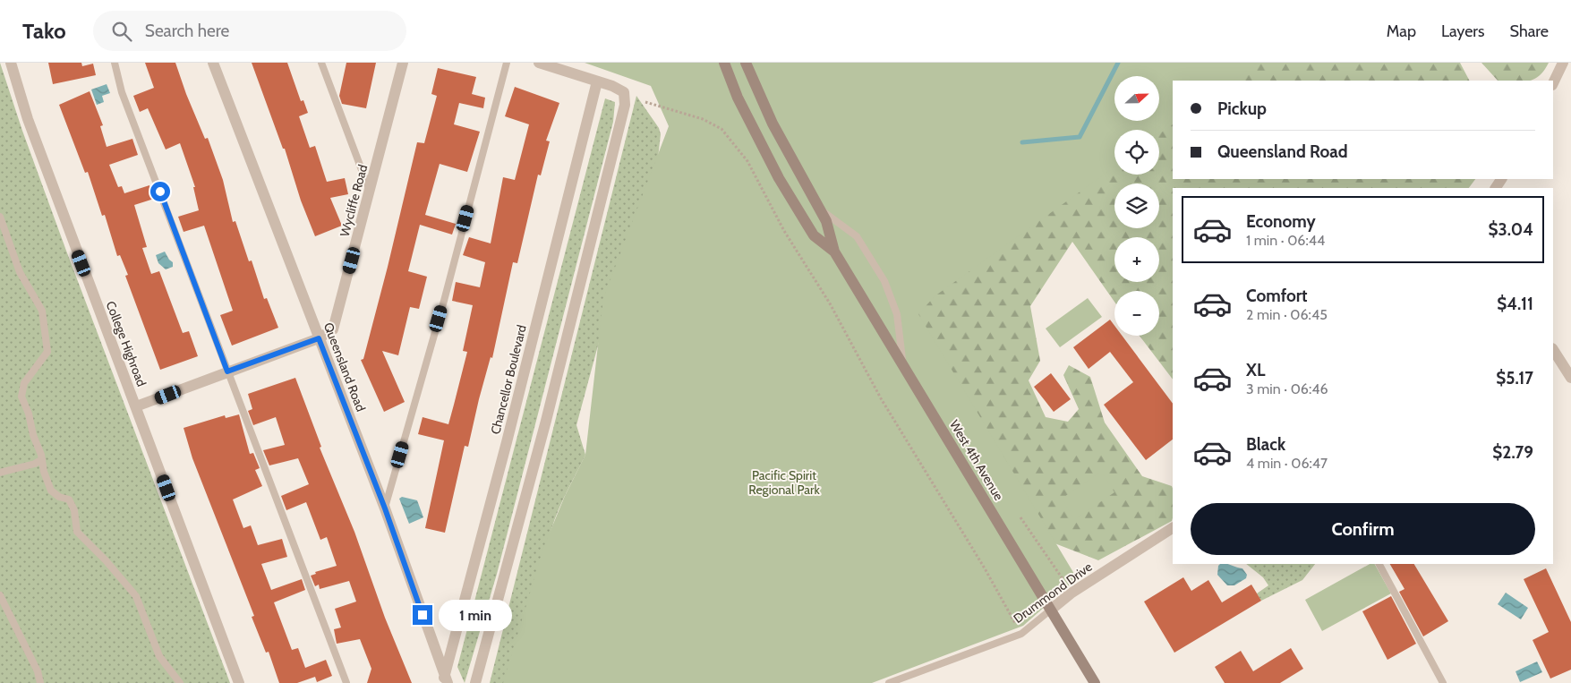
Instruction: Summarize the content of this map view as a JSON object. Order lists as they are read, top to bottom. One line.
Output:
{"streets":{"main road":["West 4th Avenue"],"street":["Wycliffe Road","College Highroad","Queensland Road","Chancellor Boulevard","Drummond Drive"]},"crossings":[["Wycliffe Road","Queensland Road"],["Queensland Road","Chancellor Boulevard"],["West 4th Avenue","Drummond Drive"]],"parks":["Pacific Spirit Regional Park"],"north":"right","page":{"header":"Tako","search":"Search here","nav":["Map","Layers","Share"],"map_buttons":["+","−"],"banner":["Pickup","Queensland Road"],"list":[{"name":"Economy","note":"1 min · 06:44","value":"$3.04"},{"name":"Comfort","note":"2 min · 06:45","value":"$4.11"},{"name":"XL","note":"3 min · 06:46","value":"$5.17"},{"name":"Black","note":"4 min · 06:47","value":"$2.79"}],"buttons":"Confirm","bubble":"1 min"}}
